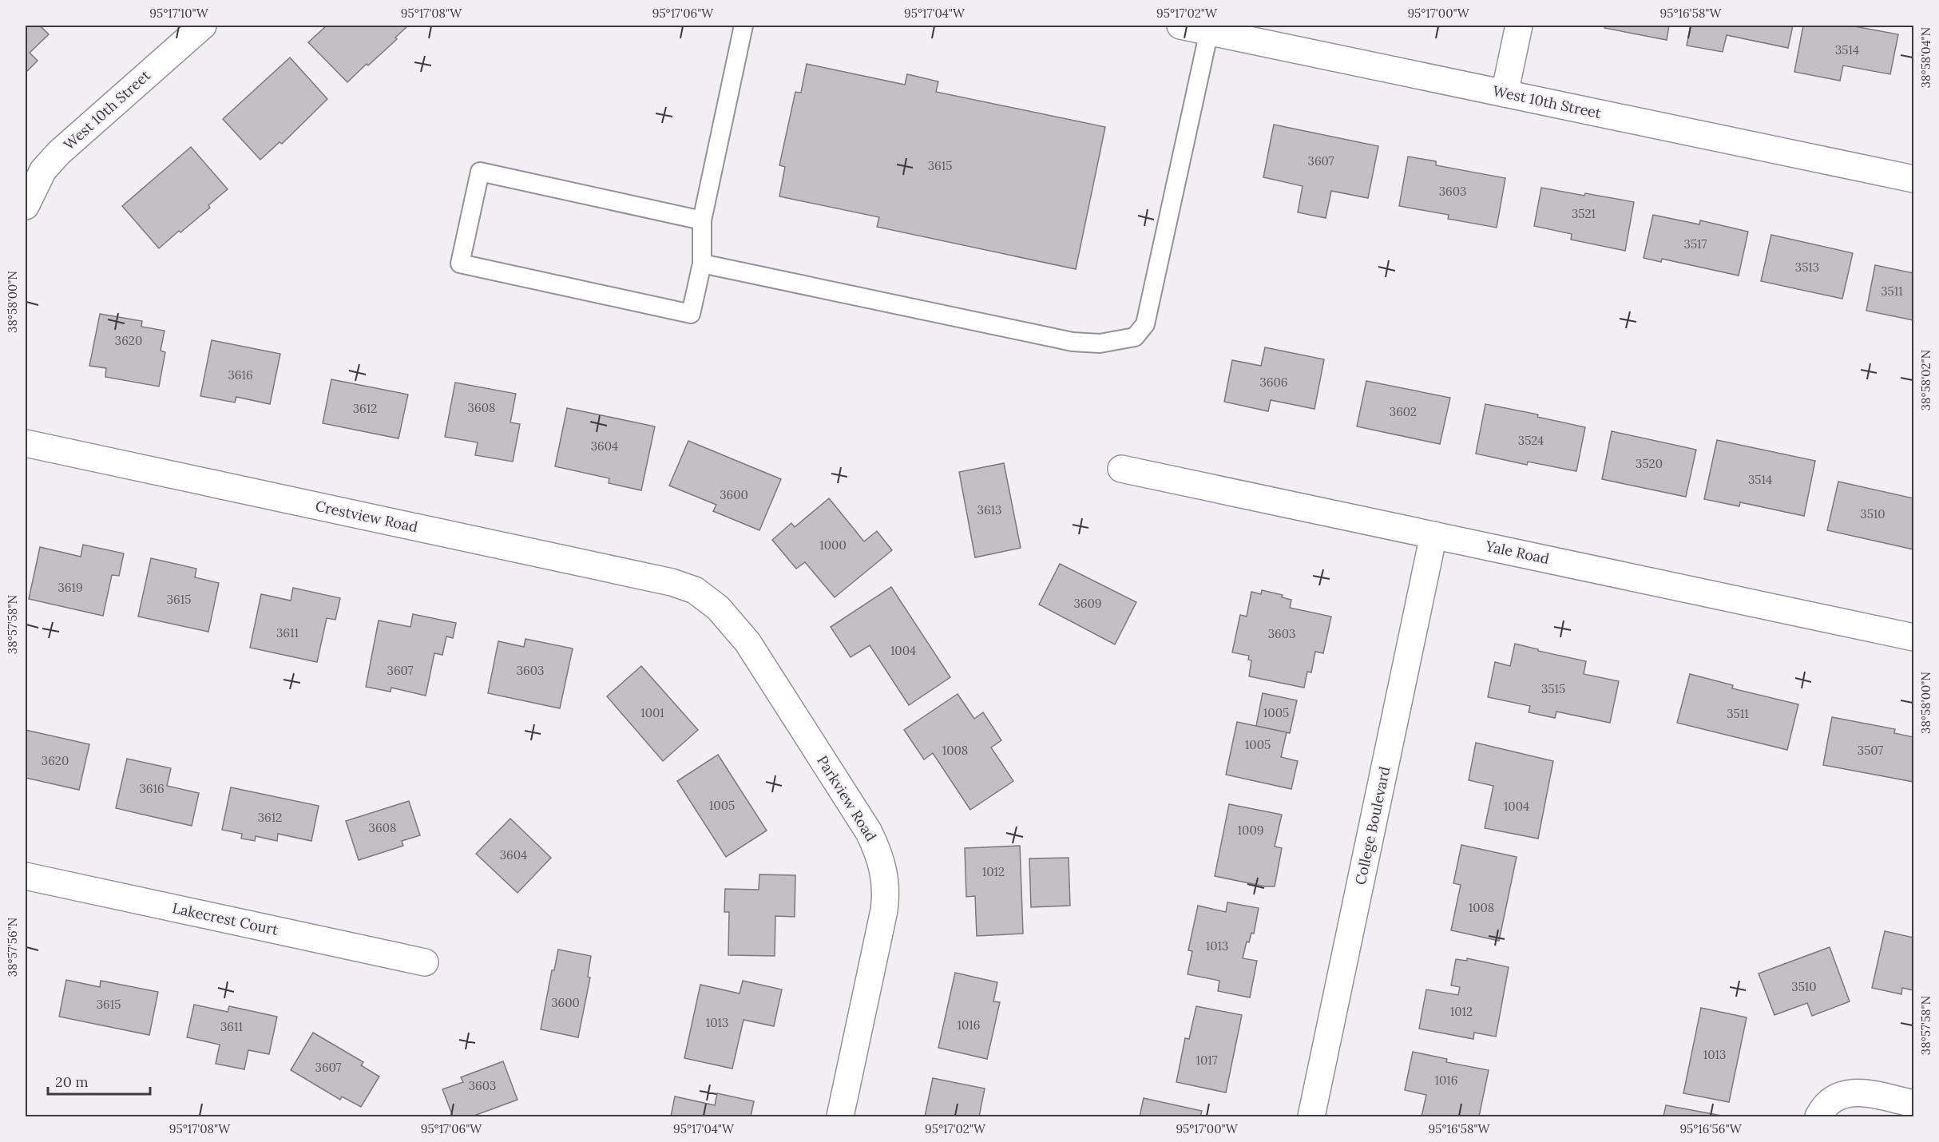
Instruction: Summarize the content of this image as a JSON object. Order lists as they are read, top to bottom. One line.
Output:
{"streets":{"street":["West 10th Street","Crestview Road","Yale Road","Parkview Road","College Boulevard","Lakecrest Court"]},"crossings":[["Crestview Road","Parkview Road"],["Yale Road","College Boulevard"]],"house_numbers":["3514","3607","3615","3603","3521","3517","3513","3511","3620","3616","3606","3608","3612","3602","3524","3604","3520","3514","3600","3613","3510","1000","3619","3615","3609","3611","3603","1004","3607","3603","3515","1001","1005","3511","1005","1008","3507","3620","3616","1005","1004","3612","3608","1009","3604","1012","1008","1013","3510","3600","3615","1012","1013","1016","3611","1013","1017","3607","1016","3603"],"scale_bar":"20 m","coordinates":["95°17'10\"W","95°17'08\"W","95°17'06\"W","95°17'04\"W","95°17'02\"W","95°17'00\"W","95°16'58\"W","38°58'04\"N","38°58'00\"N","38°58'02\"N","38°57'58\"N","38°57'56\"N","95°16'56\"W"]}
